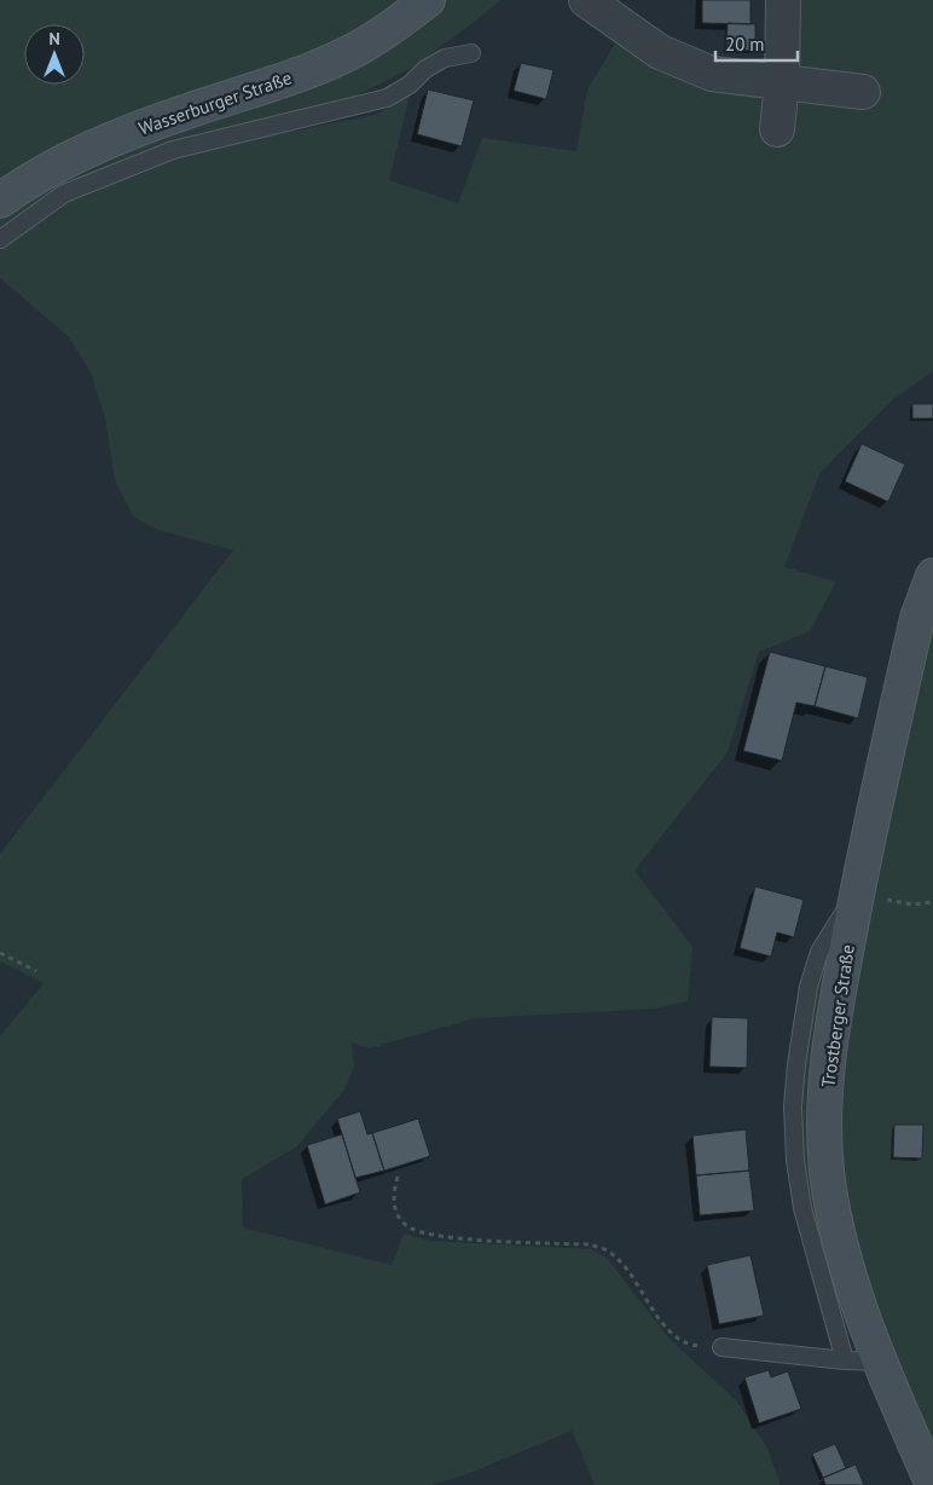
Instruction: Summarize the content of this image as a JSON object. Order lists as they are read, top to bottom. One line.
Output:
{"streets":{"main road":["Wasserburger Straße","Trostberger Straße"]},"scale_bar":"20 m","north":"top"}
